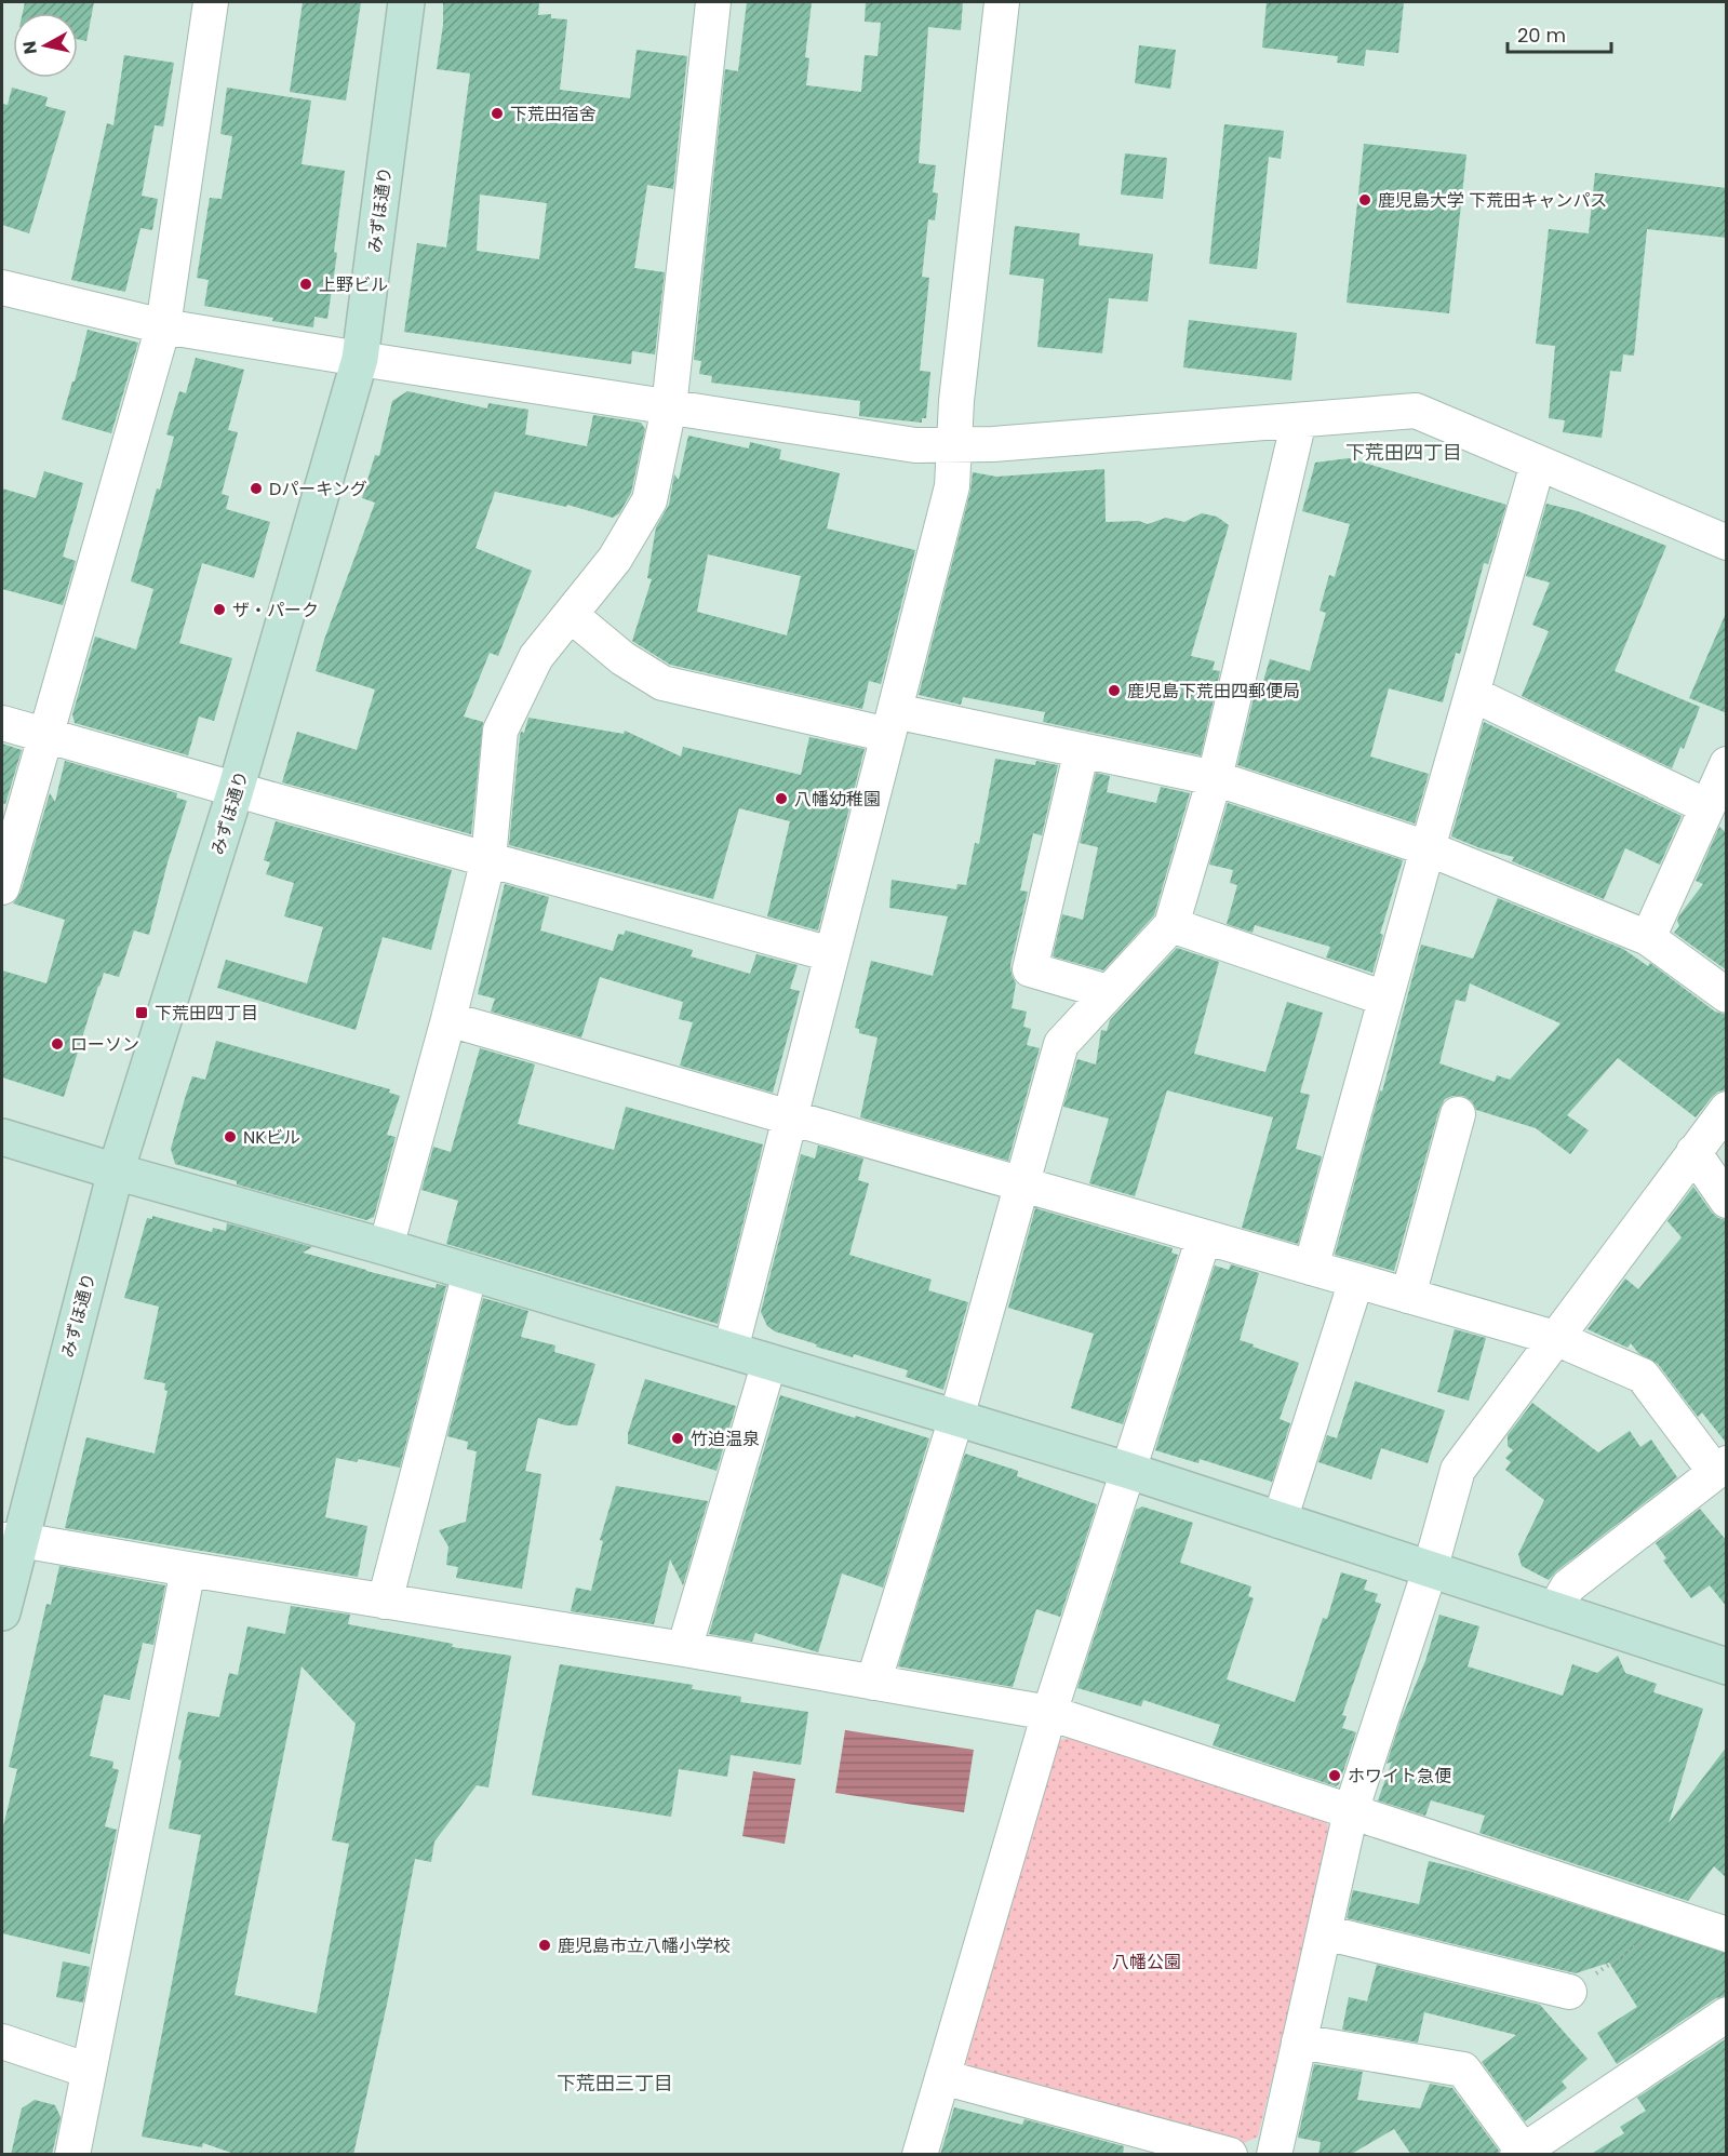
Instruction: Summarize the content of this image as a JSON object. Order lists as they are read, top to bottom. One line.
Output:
{"streets":{"street":["みずほ通り"]},"districts":["下荒田四丁目","下荒田三丁目"],"parks":["八幡公園"],"places":{"other":["下荒田宿舍","鹿児島大学 下荒田キャンパス","上野ビル","Dパーキング","ザ・パーク","鹿児島下荒田四郵便局","八幡幼稚園","ローソン","NKビル","竹迫温泉","ホワイト急便","鹿児島市立八幡小学校"],"transit":["下荒田四丁目"]},"scale_bar":"20 m","north":"left"}
